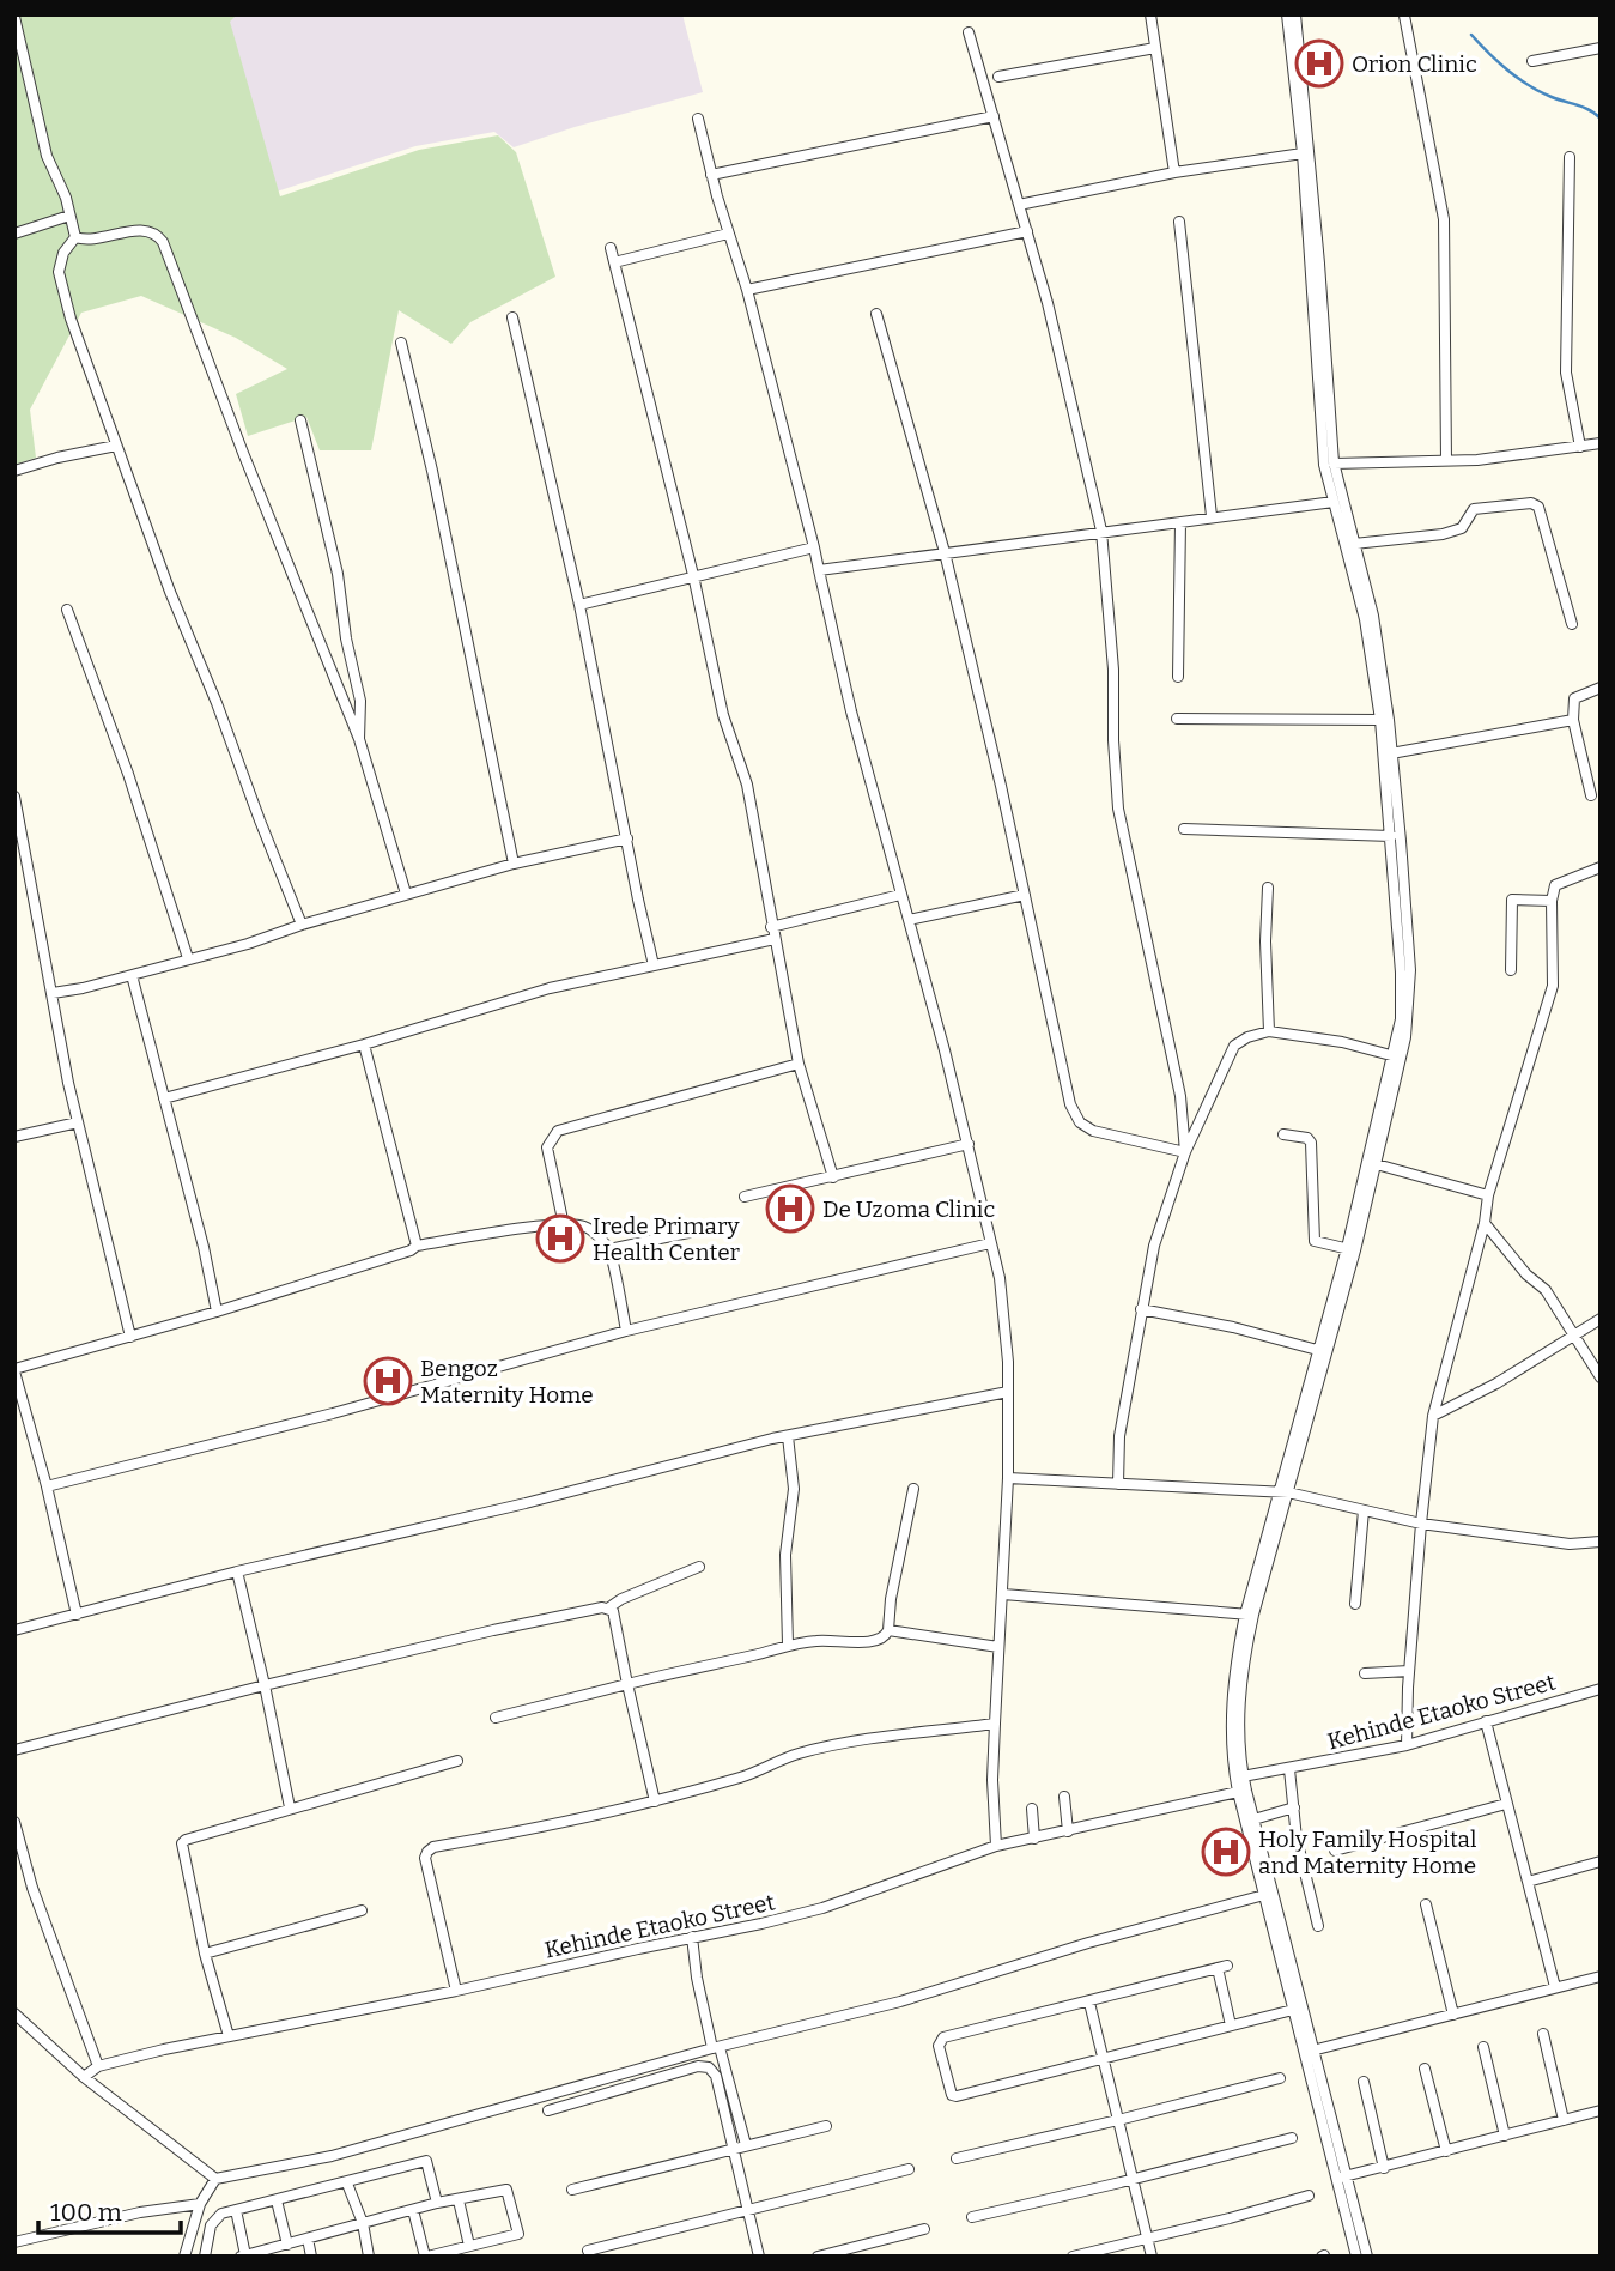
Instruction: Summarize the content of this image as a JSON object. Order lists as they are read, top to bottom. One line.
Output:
{"streets":{"street":["Kehinde Etaoko Street"]},"places":{"hospital":["Orion Clinic","De Uzoma Clinic","Irede Primary Health Center","Bengoz Maternity Home","Holy Family Hospital and Maternity Home"]},"scale_bar":"100 m"}
